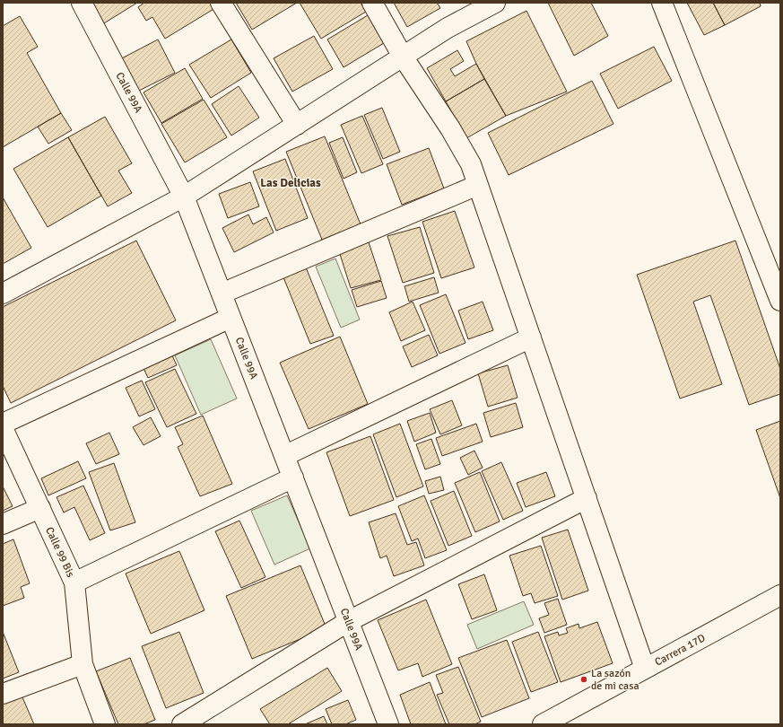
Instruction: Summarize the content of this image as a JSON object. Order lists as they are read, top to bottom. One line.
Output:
{"streets":{"street":["Calle 99A","Calle 99 Bis","Carrera 17D"]},"districts":["Las Delicias"],"places":["La sazón de mi casa"]}
